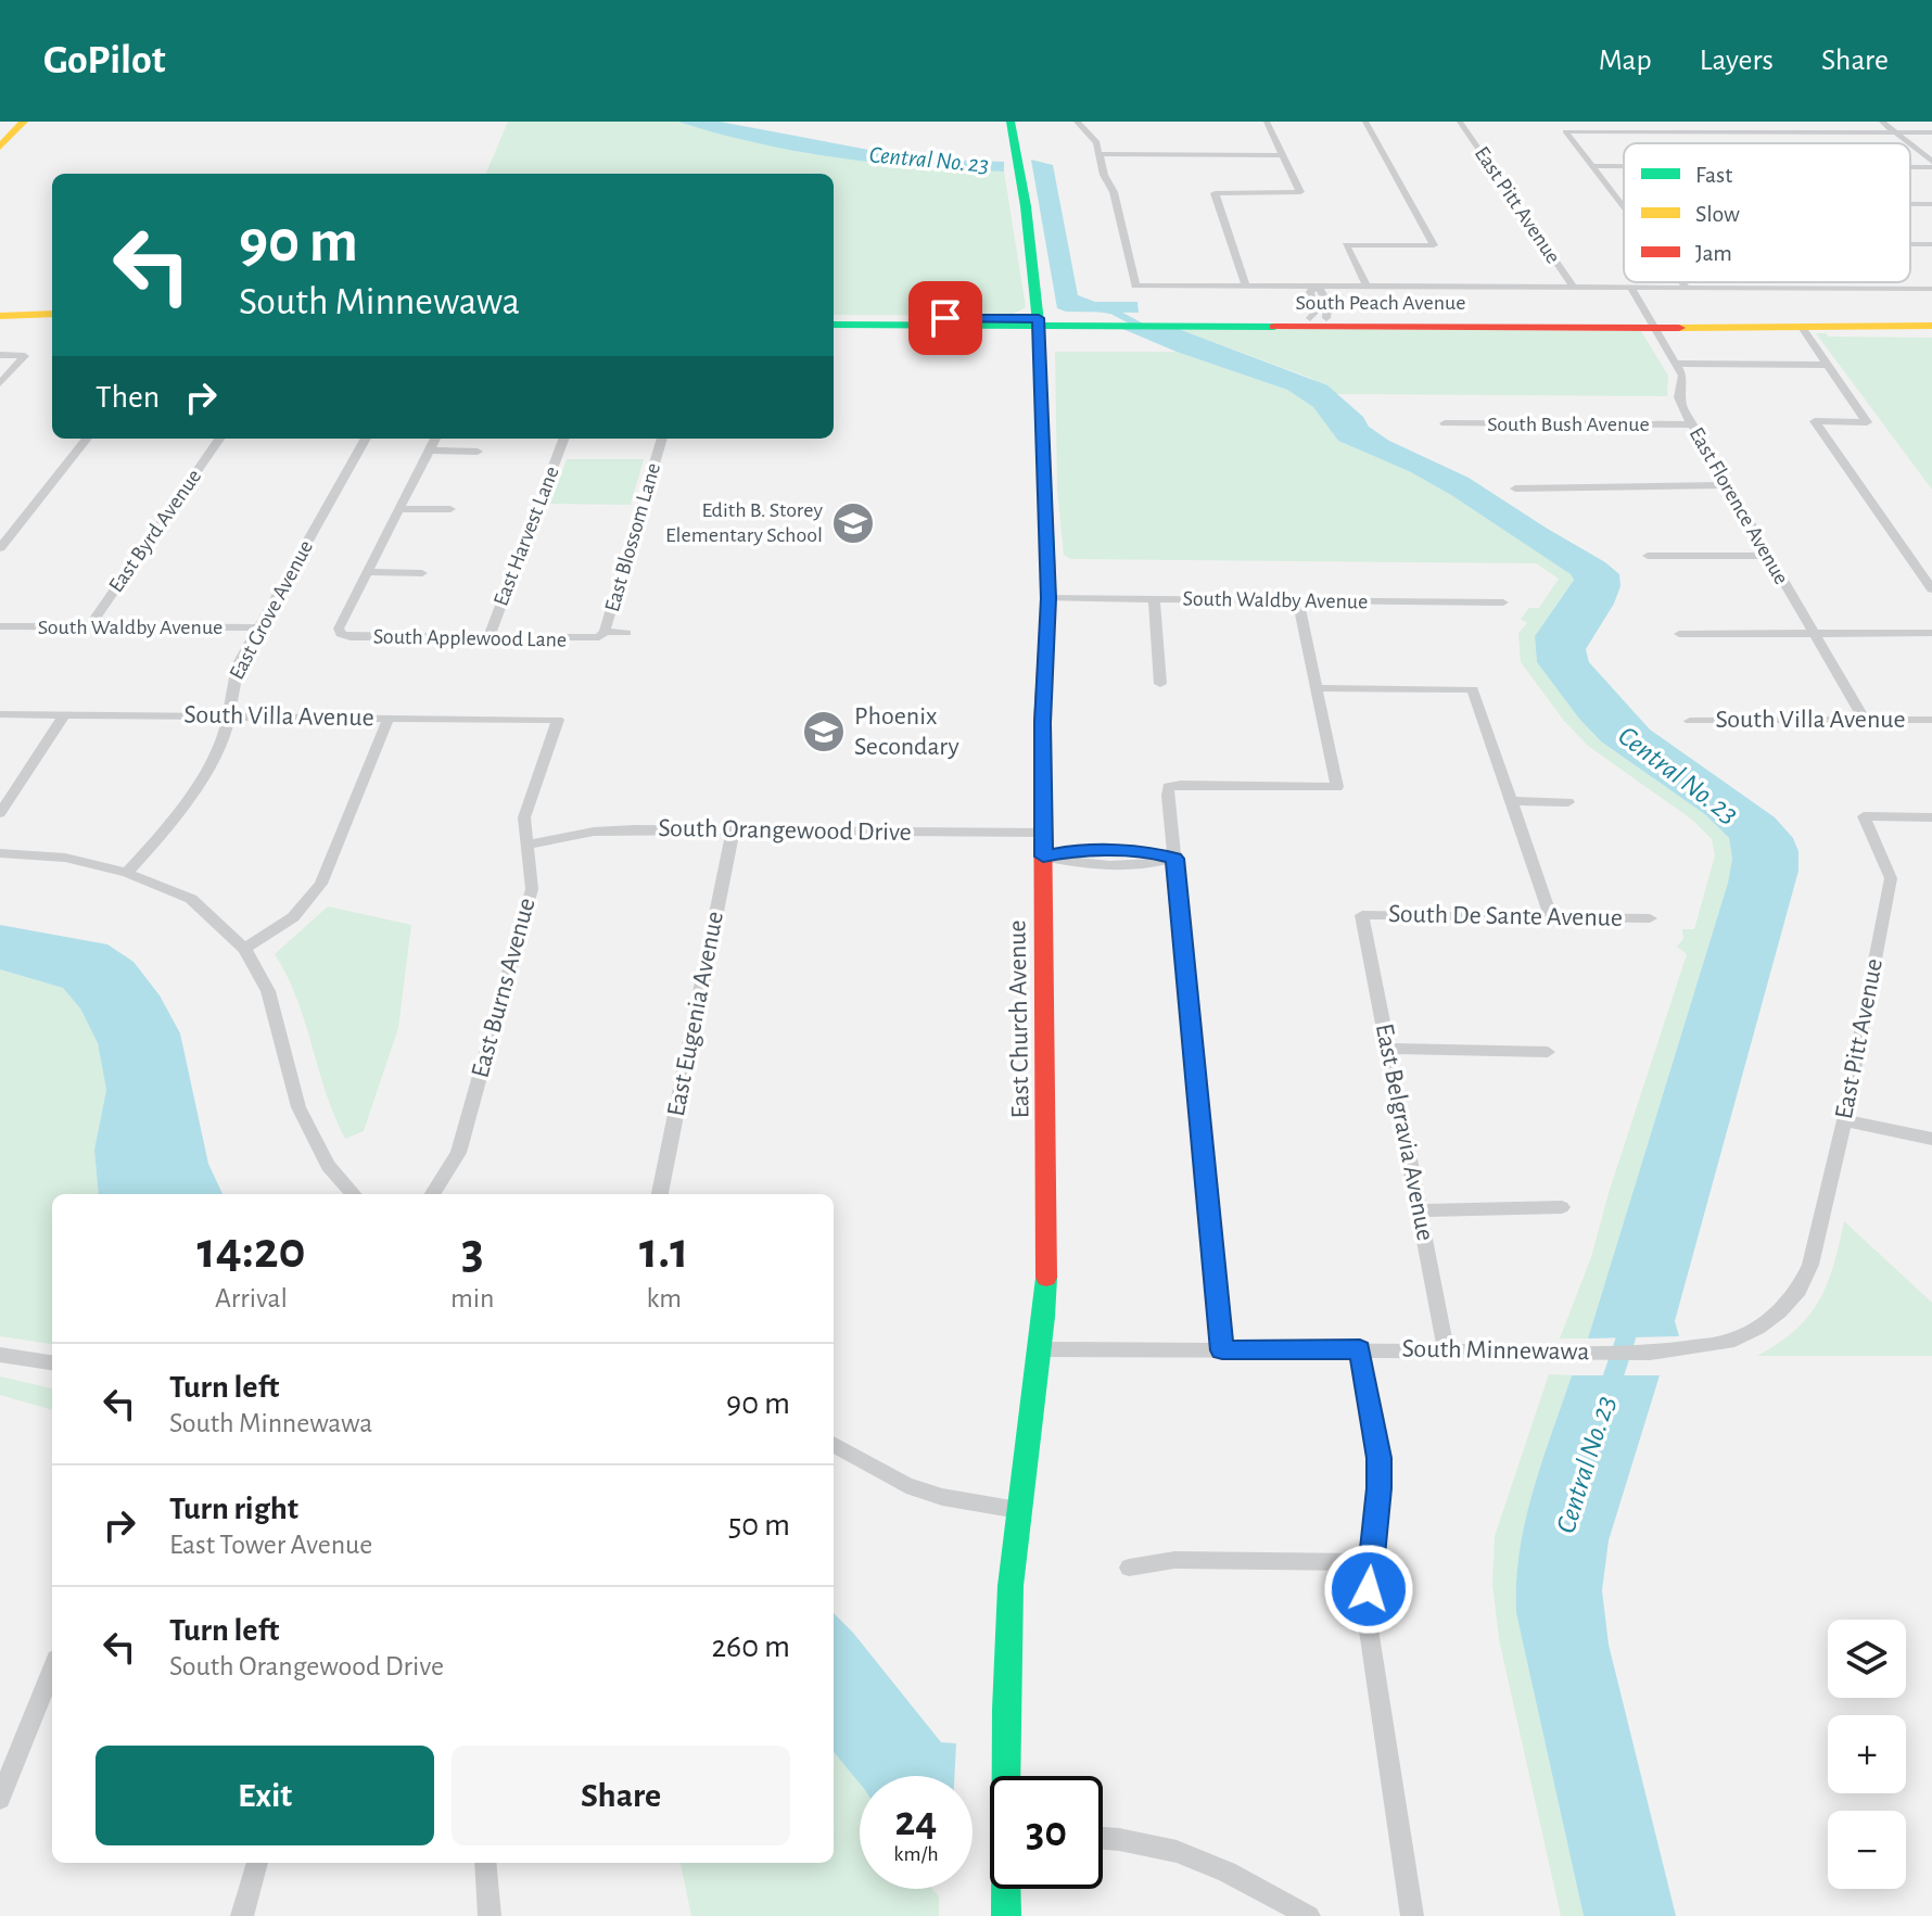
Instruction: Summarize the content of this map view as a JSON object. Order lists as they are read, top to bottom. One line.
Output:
{"streets":{"street":["East Pitt Avenue","South Peach Avenue","South Bush Avenue","East Florence Avenue","East Byrd Avenue","East Harvest Lane","East Blossom Lane","South Waldby Avenue","East Grove Avenue","South Applewood Lane","South Villa Avenue","South Orangewood Drive","South De Sante Avenue","East Burns Avenue","East Eugenia Avenue","East Church Avenue","East Belgravia Avenue","South Minnewawa"]},"crossings":[["East Pitt Avenue","South Minnewawa"],["South Peach Avenue","East Florence Avenue"],["South Peach Avenue","East Church Avenue"],["South Bush Avenue","East Florence Avenue"],["East Florence Avenue","South Villa Avenue"],["East Byrd Avenue","South Waldby Avenue"],["East Harvest Lane","South Applewood Lane"],["East Blossom Lane","South Applewood Lane"],["South Waldby Avenue","East Grove Avenue"],["South Waldby Avenue","East Church Avenue"],["East Grove Avenue","South Villa Avenue"],["South Villa Avenue","East Burns Avenue"],["South Orangewood Drive","East Burns Avenue"],["South Orangewood Drive","East Eugenia Avenue"],["South Orangewood Drive","East Church Avenue"],["South De Sante Avenue","East Belgravia Avenue"],["East Church Avenue","South Minnewawa"],["East Belgravia Avenue","South Minnewawa"]],"water":["Central No. 23"],"places":{"school or university":["Edith B. Storey Elementary School","Phoenix Secondary"]},"legend":["Fast","Slow","Jam"],"page":{"header":"GoPilot","nav":["Map","Layers","Share"],"turn":["90 m","South Minnewawa"],"then":"Then","eta":["14:20","Arrival","3","min","1.1","km"],"list":[{"name":"Turn left","note":"South Minnewawa","value":"90 m"},{"name":"Turn right","note":"East Tower Avenue","value":"50 m"},{"name":"Turn left","note":"South Orangewood Drive","value":"260 m"}],"map_buttons":["+","−"],"buttons":["Exit","Share"],"speed":"24 km/h","limit":"30"}}
